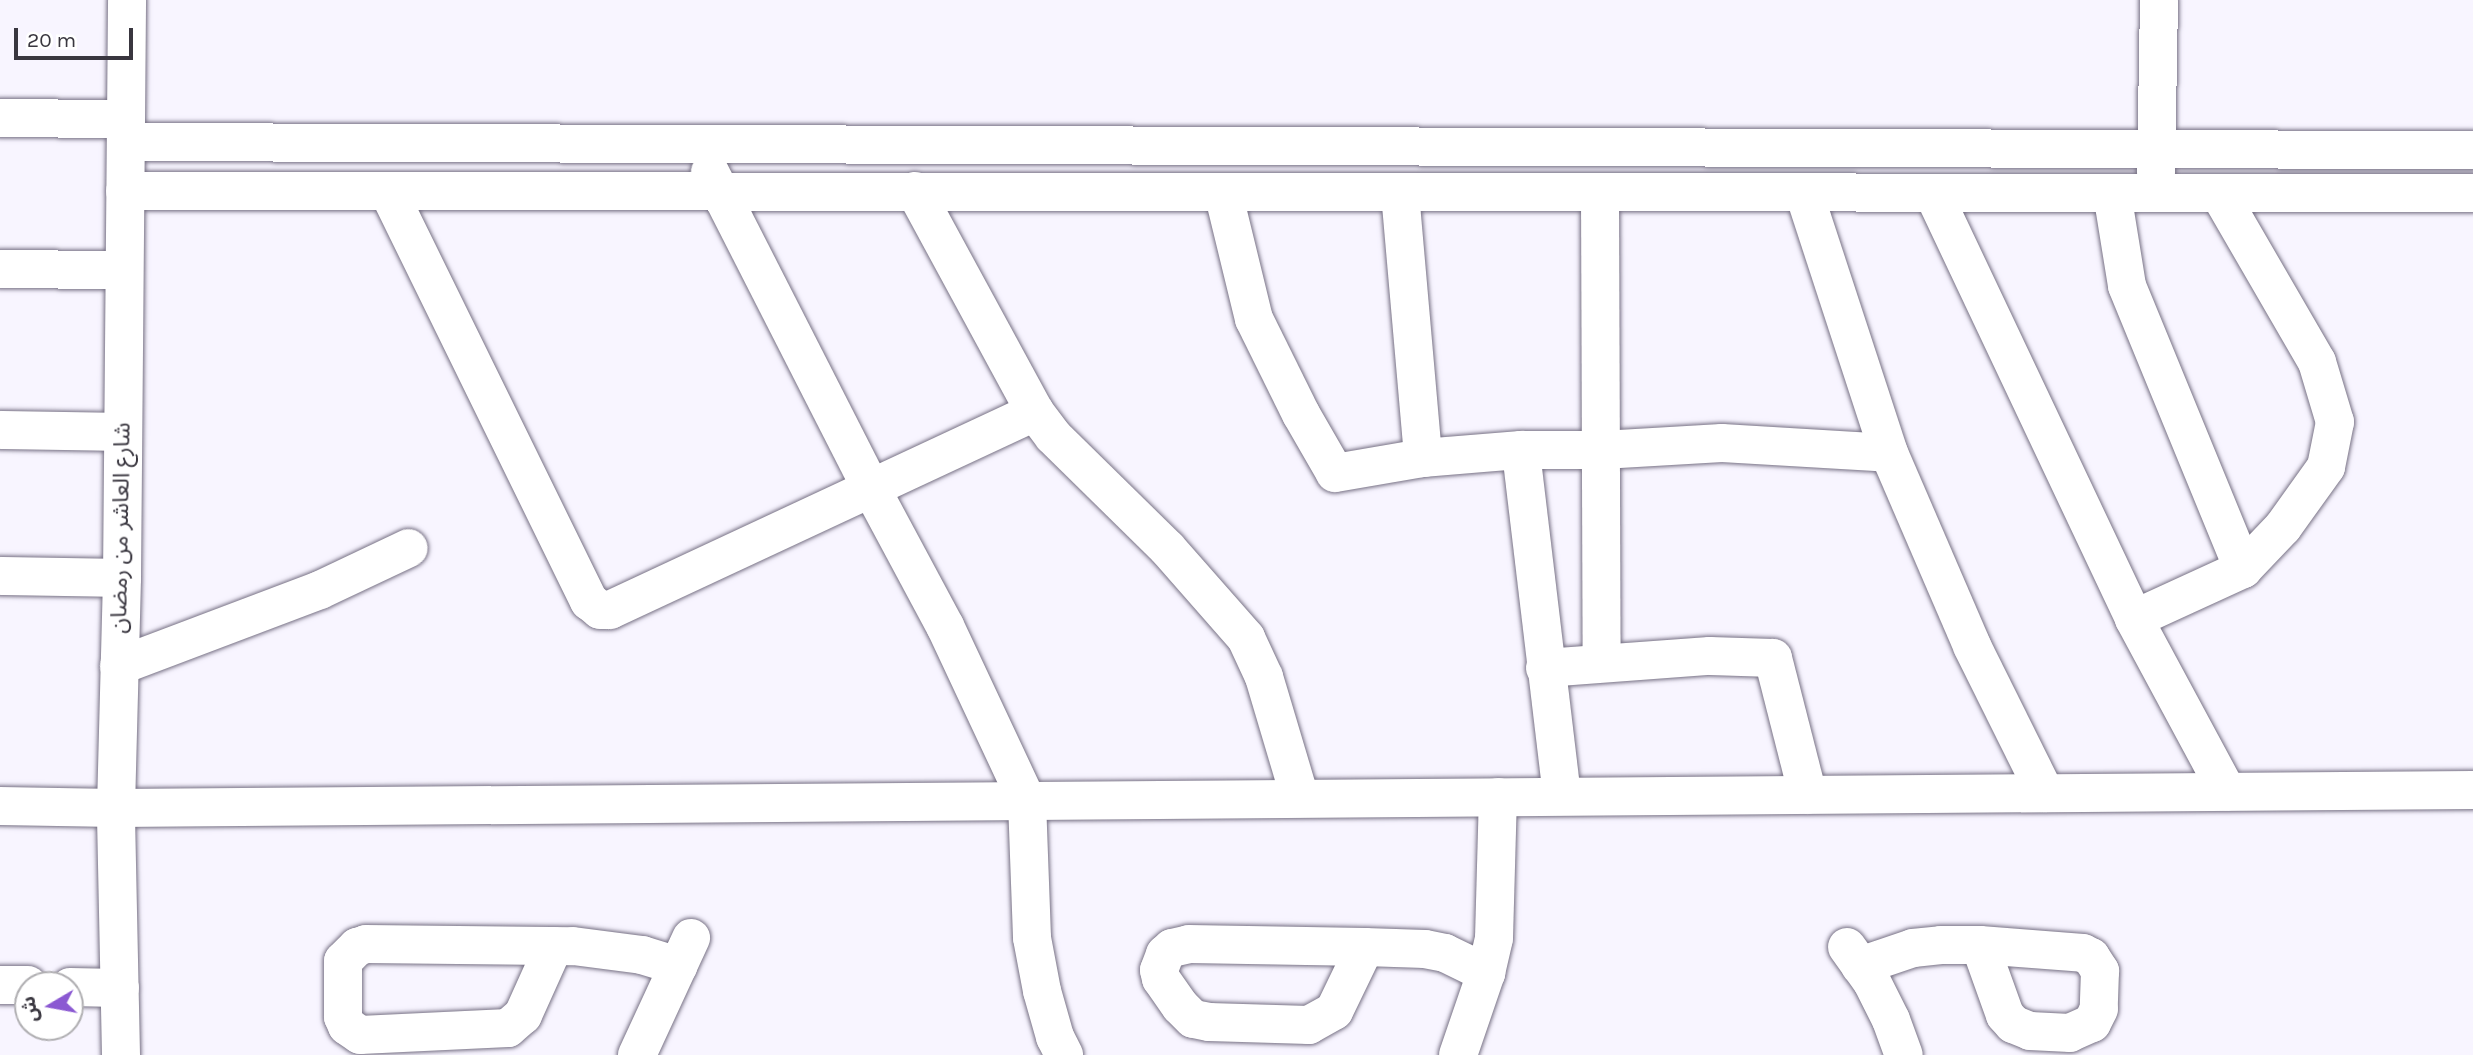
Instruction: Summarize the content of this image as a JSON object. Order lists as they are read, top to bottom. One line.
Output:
{"streets":{"street":["شارع العاشر من رمضان"]},"scale_bar":"20 m","north":"left"}
